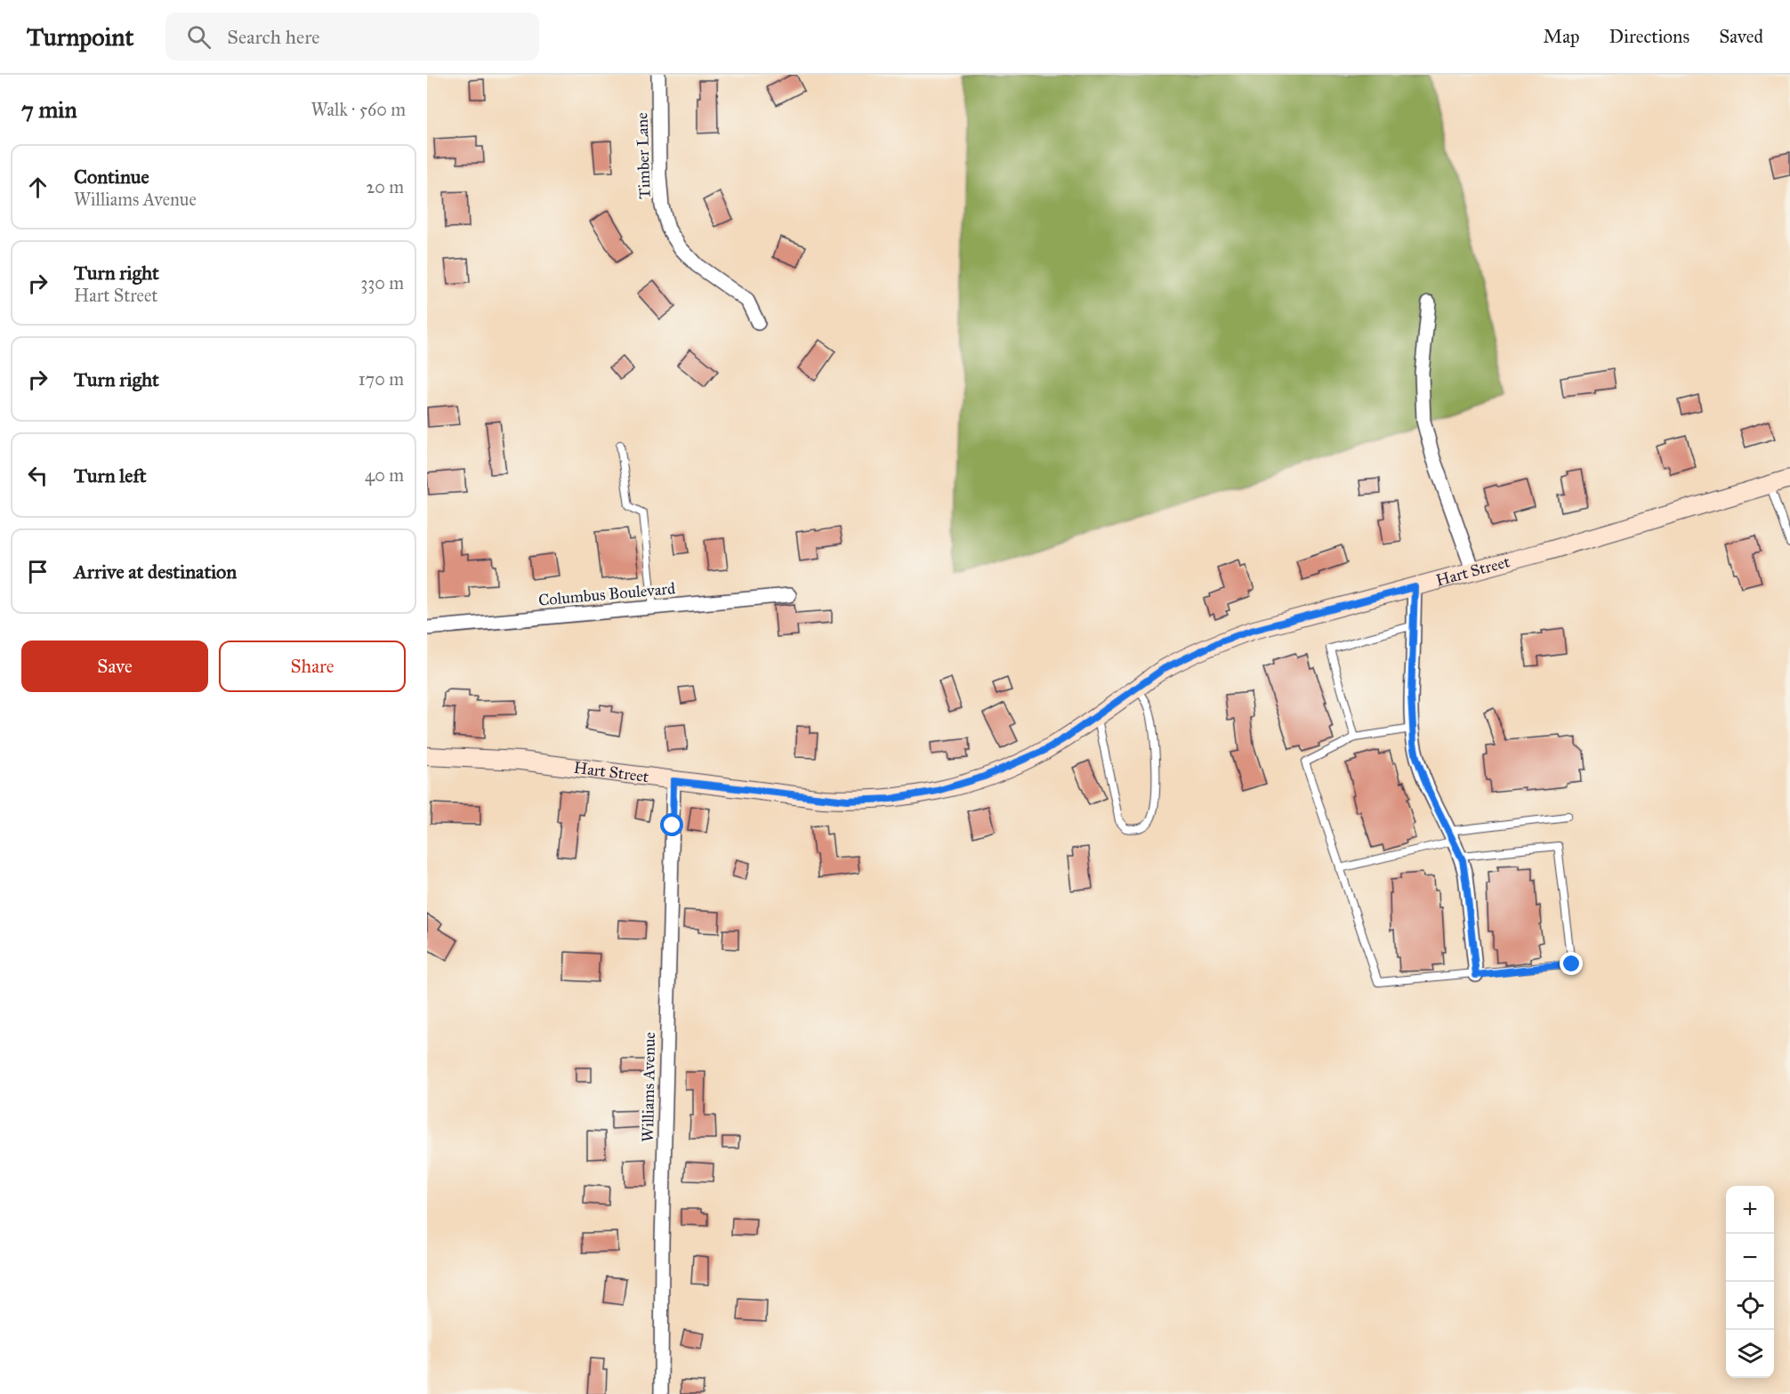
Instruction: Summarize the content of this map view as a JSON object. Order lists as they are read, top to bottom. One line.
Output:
{"streets":{"main road":["Hart Street"],"street":["Timber Lane","Columbus Boulevard","Williams Avenue"]},"crossings":[["Hart Street","Williams Avenue"]],"page":{"header":"Turnpoint","search":"Search here","nav":["Map","Directions","Saved"],"heading":["7 min","Walk · 560 m"],"list":[["Continue","Williams Avenue","20 m"],["Turn right","Hart Street","330 m"],["Turn right","170 m"],["Turn left","40 m"],"Arrive at destination"],"buttons":["Save","Share"],"map_buttons":["+","−"]}}
